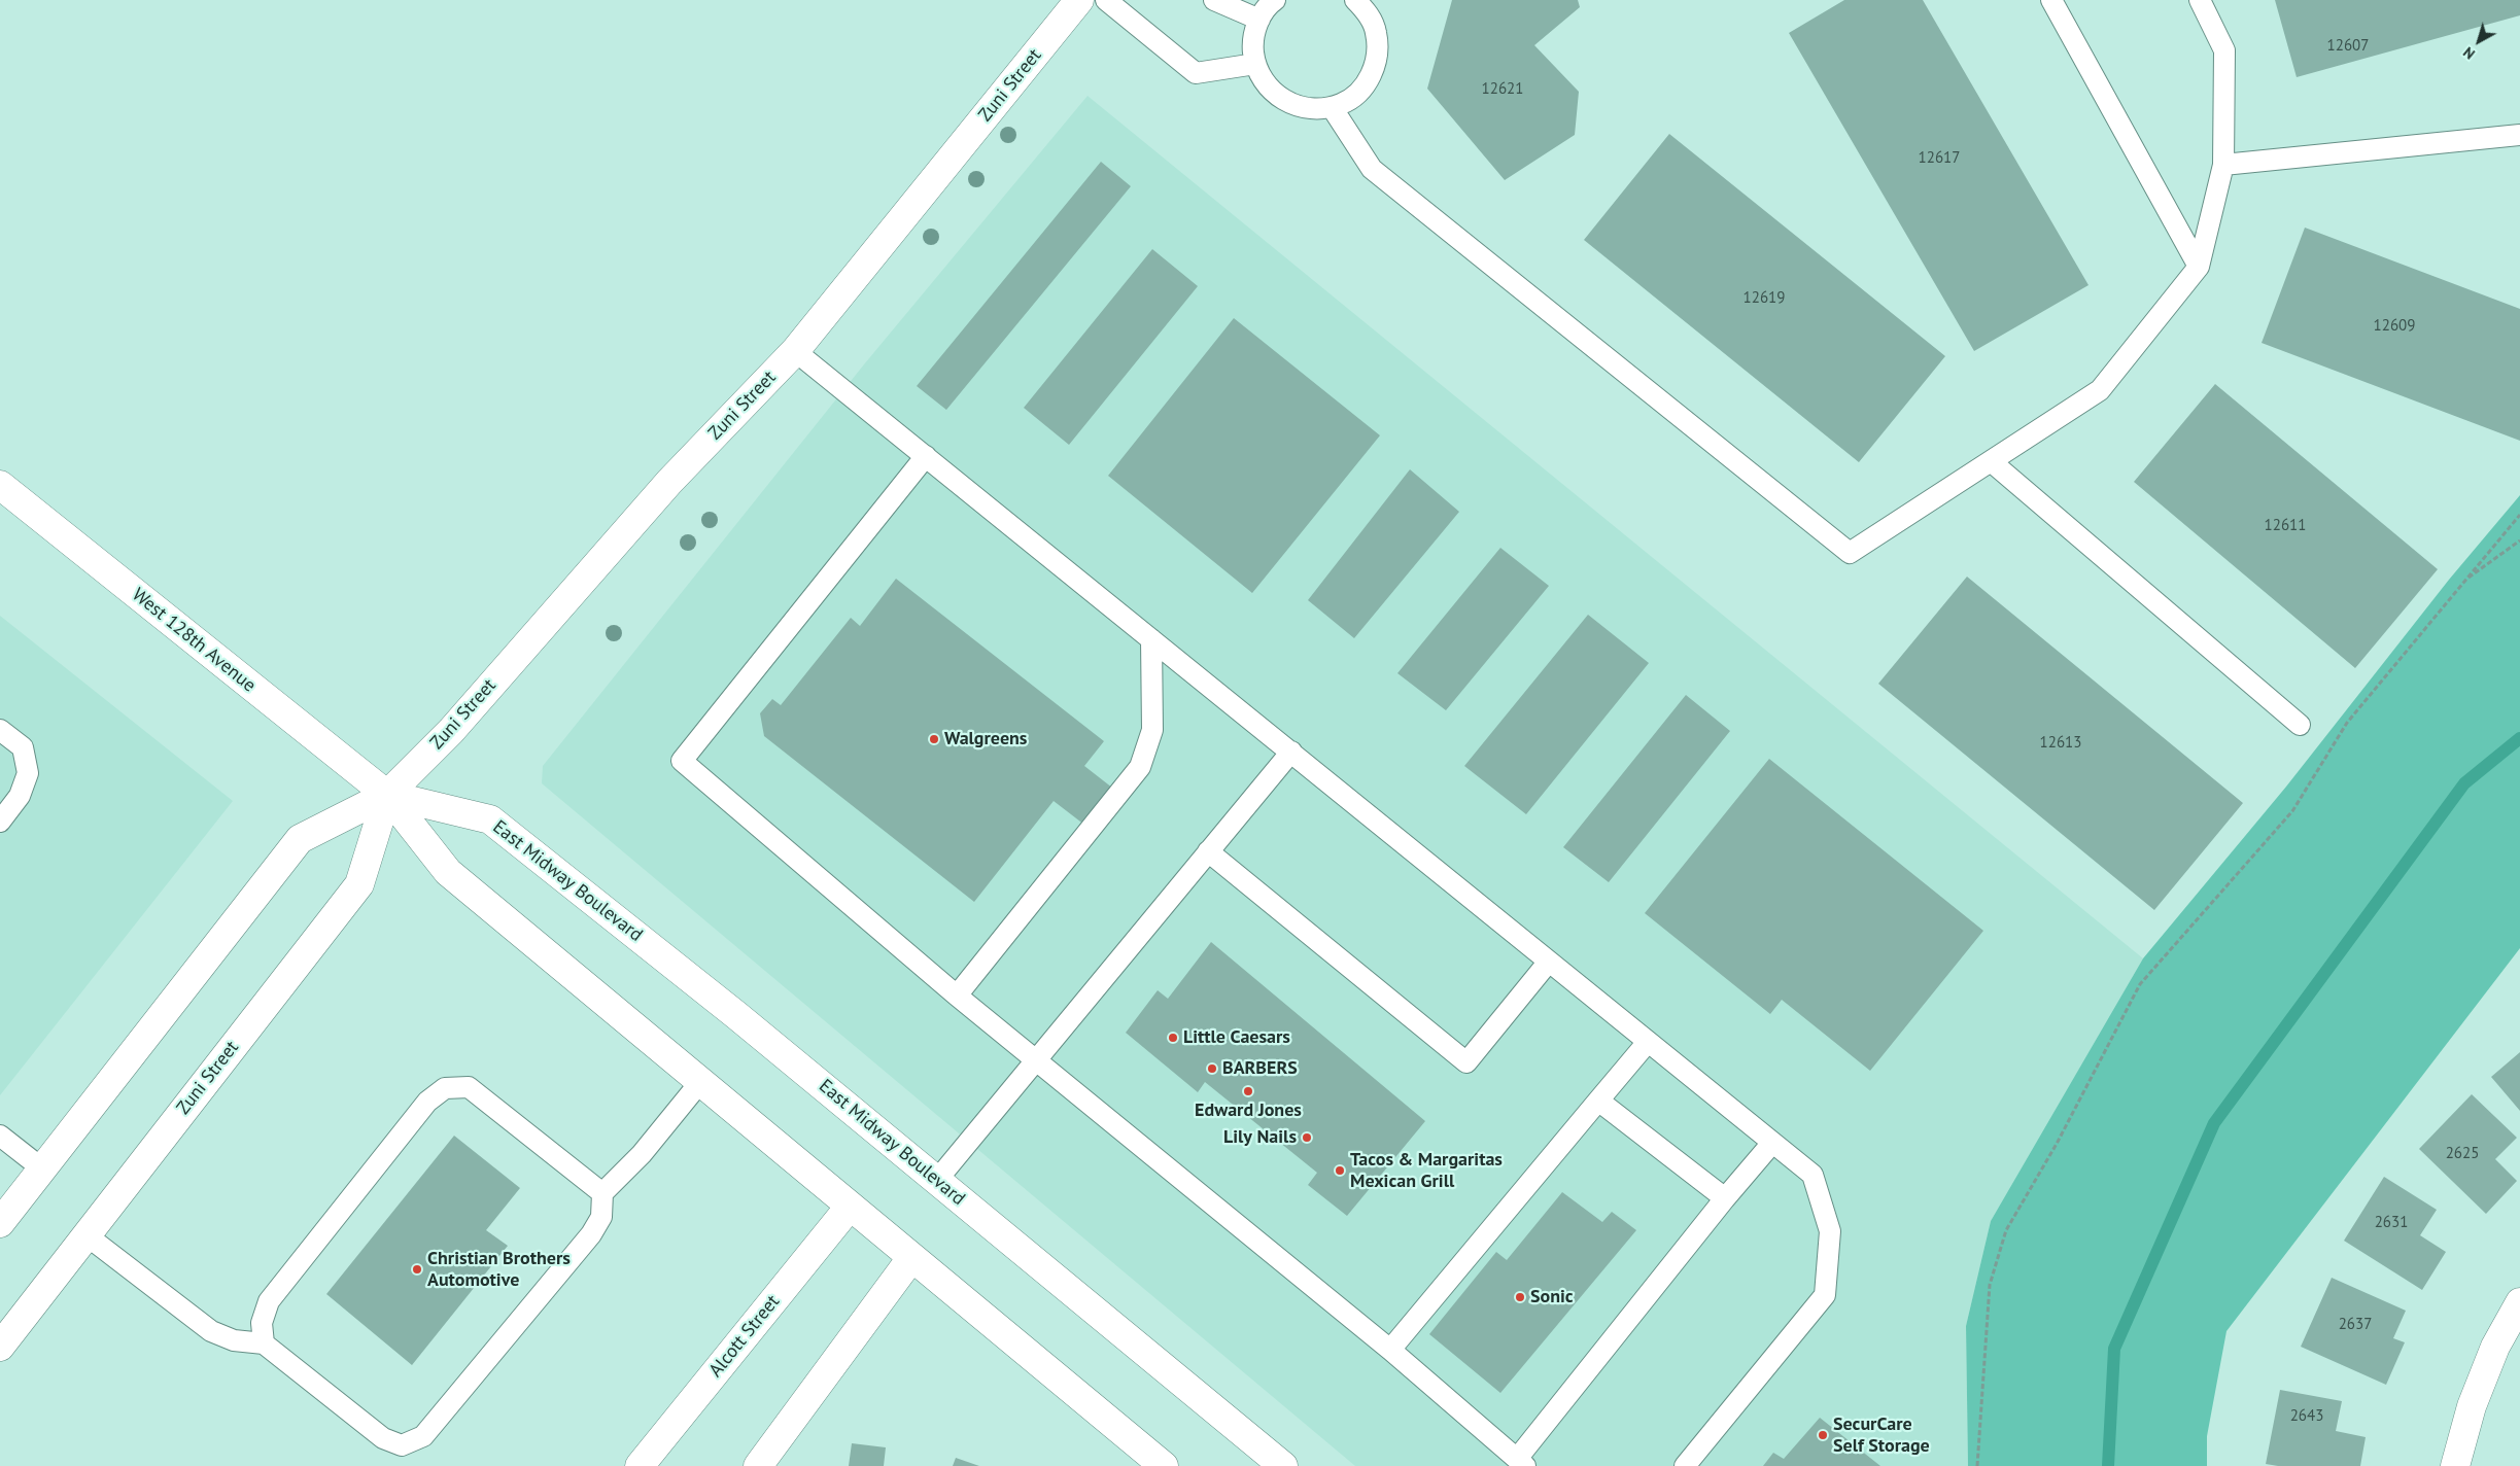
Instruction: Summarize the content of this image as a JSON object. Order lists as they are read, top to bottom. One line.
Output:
{"streets":{"main road":["Zuni Street","West 128th Avenue","East Midway Boulevard","Alcott Street"]},"crossings":[["Zuni Street","West 128th Avenue"],["Zuni Street","East Midway Boulevard"],["West 128th Avenue","East Midway Boulevard"]],"places":["Walgreens","Little Caesars","BARBERS","Edward Jones","Lily Nails","Tacos & Margaritas Mexican Grill","Christian Brothers Automotive","Sonic","SecurCare Self Storage"],"house_numbers":["12607","12621","12617","12619","12609","12611","12613","2625","2631","2637","2643"],"north":"bottom left"}
